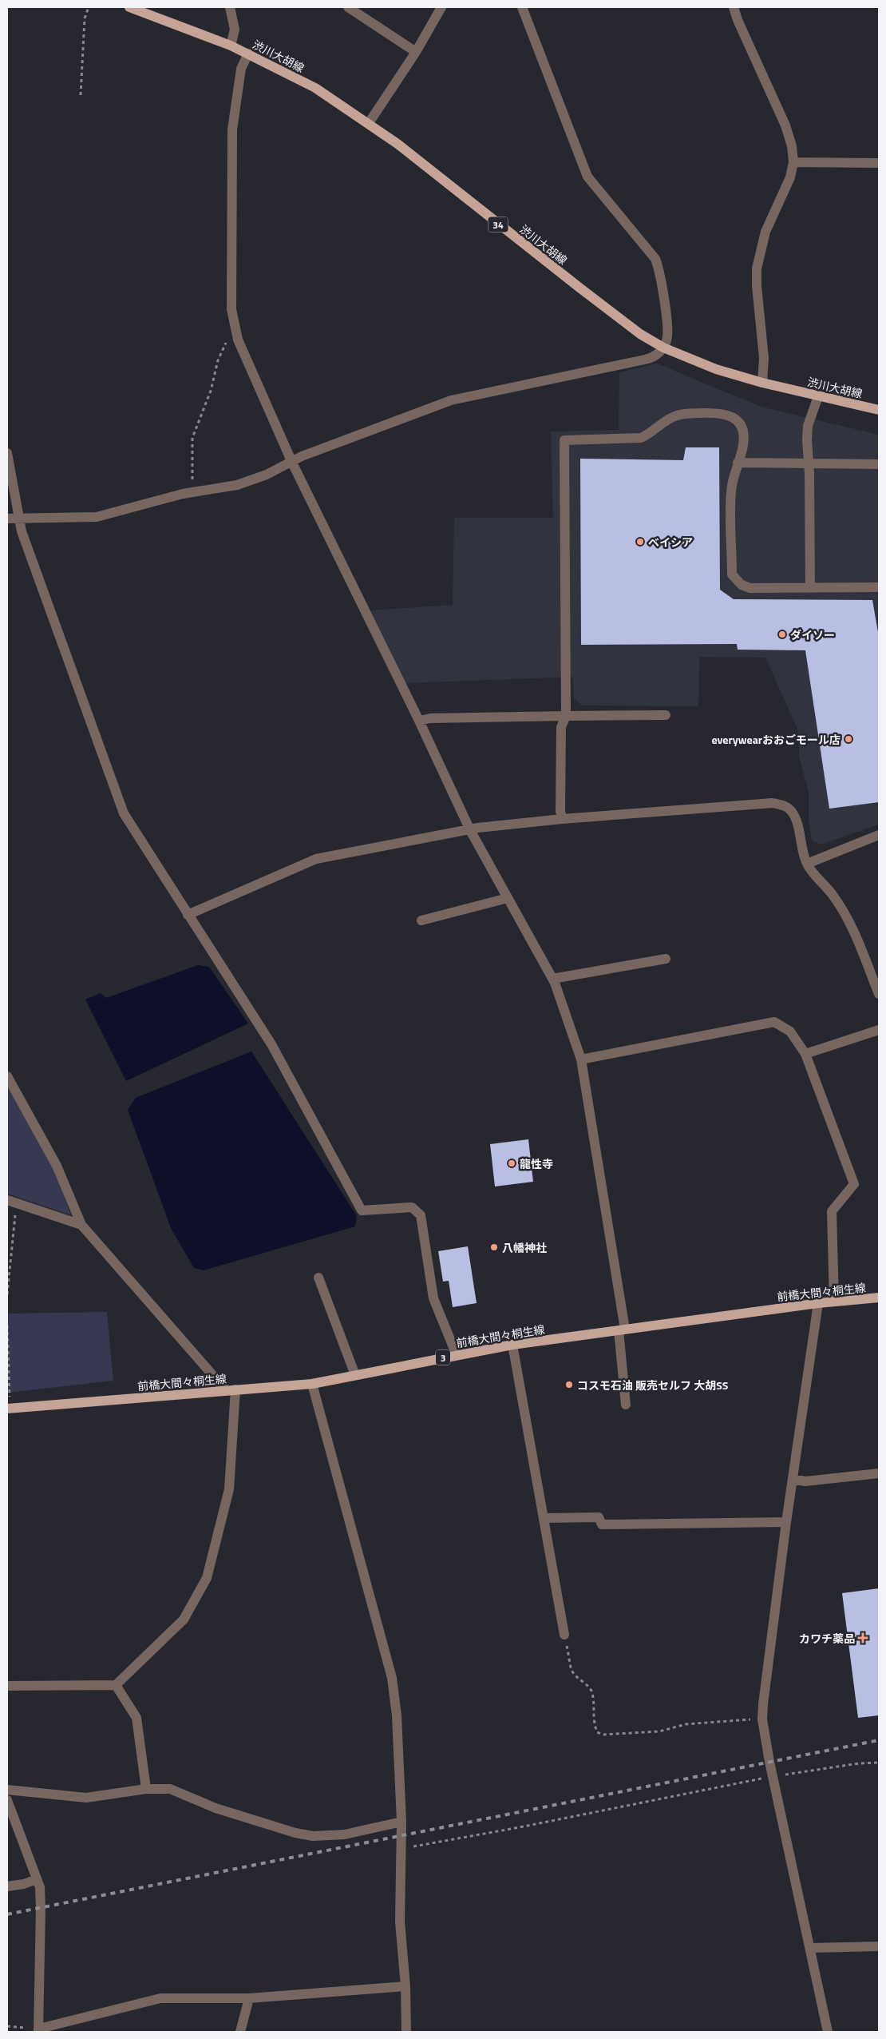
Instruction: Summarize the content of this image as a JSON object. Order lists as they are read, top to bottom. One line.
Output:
{"streets":{"main road":["渋川大胡線","34","前橋大間々桐生線","3"]},"places":{"other":["ベイシア","ダイソー","everywearおおごモール店","龍性寺","八幡神社","コスモ石油 販売セルフ 大胡SS"],"health":["カワチ薬品"]}}
